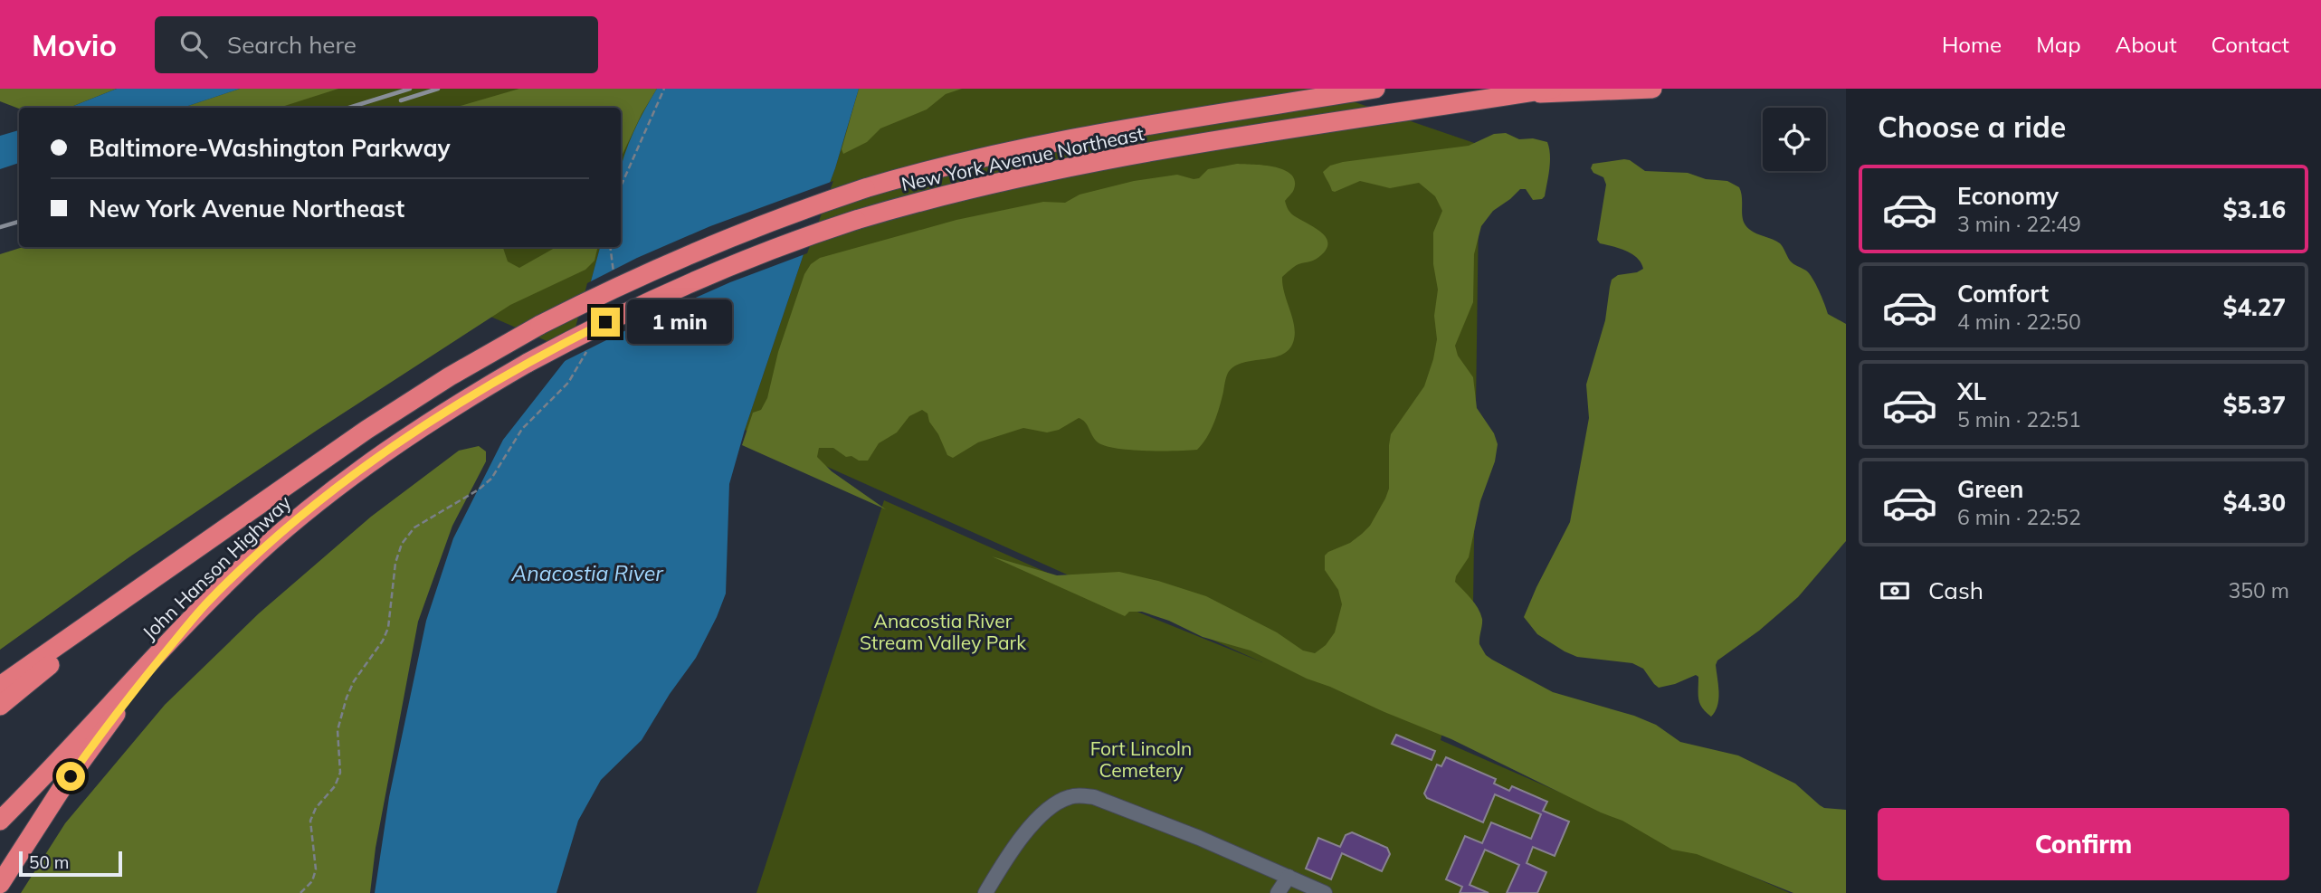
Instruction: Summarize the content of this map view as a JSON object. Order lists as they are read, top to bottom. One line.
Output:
{"streets":{"highway":["New York Avenue Northeast","John Hanson Highway"]},"crossings":[["New York Avenue Northeast","John Hanson Highway"]],"water":["Anacostia River"],"parks":["Anacostia River Stream Valley Park","Fort Lincoln Cemetery"],"scale_bar":"50 m","page":{"header":"Movio","search":"Search here","nav":["Home","Map","About","Contact"],"heading":"Choose a ride","banner":["Baltimore-Washington Parkway","New York Avenue Northeast"],"list":[{"name":"Economy","note":"3 min · 22:49","value":"$3.16"},{"name":"Comfort","note":"4 min · 22:50","value":"$4.27"},{"name":"XL","note":"5 min · 22:51","value":"$5.37"},{"name":"Green","note":"6 min · 22:52","value":"$4.30"}],"bubble":"1 min","pay":["Cash","350 m"],"buttons":"Confirm","scale":"50 m"}}
